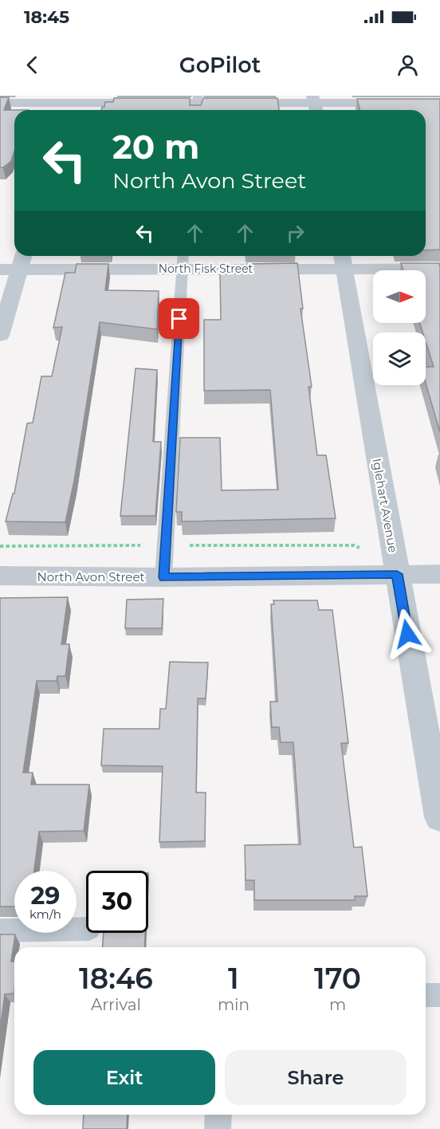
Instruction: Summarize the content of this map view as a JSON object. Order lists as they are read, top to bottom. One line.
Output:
{"streets":{"street":["North Fisk Street","Iglehart Avenue","North Avon Street"]},"crossings":[["North Fisk Street","Iglehart Avenue"],["Iglehart Avenue","North Avon Street"]],"north":"right","page":{"status":"18:45","header":"GoPilot","turn":["20 m","North Avon Street"],"speed":"29 km/h","limit":"30","eta":["18:46","Arrival","1","min","170","m"],"buttons":["Exit","Share"]}}
